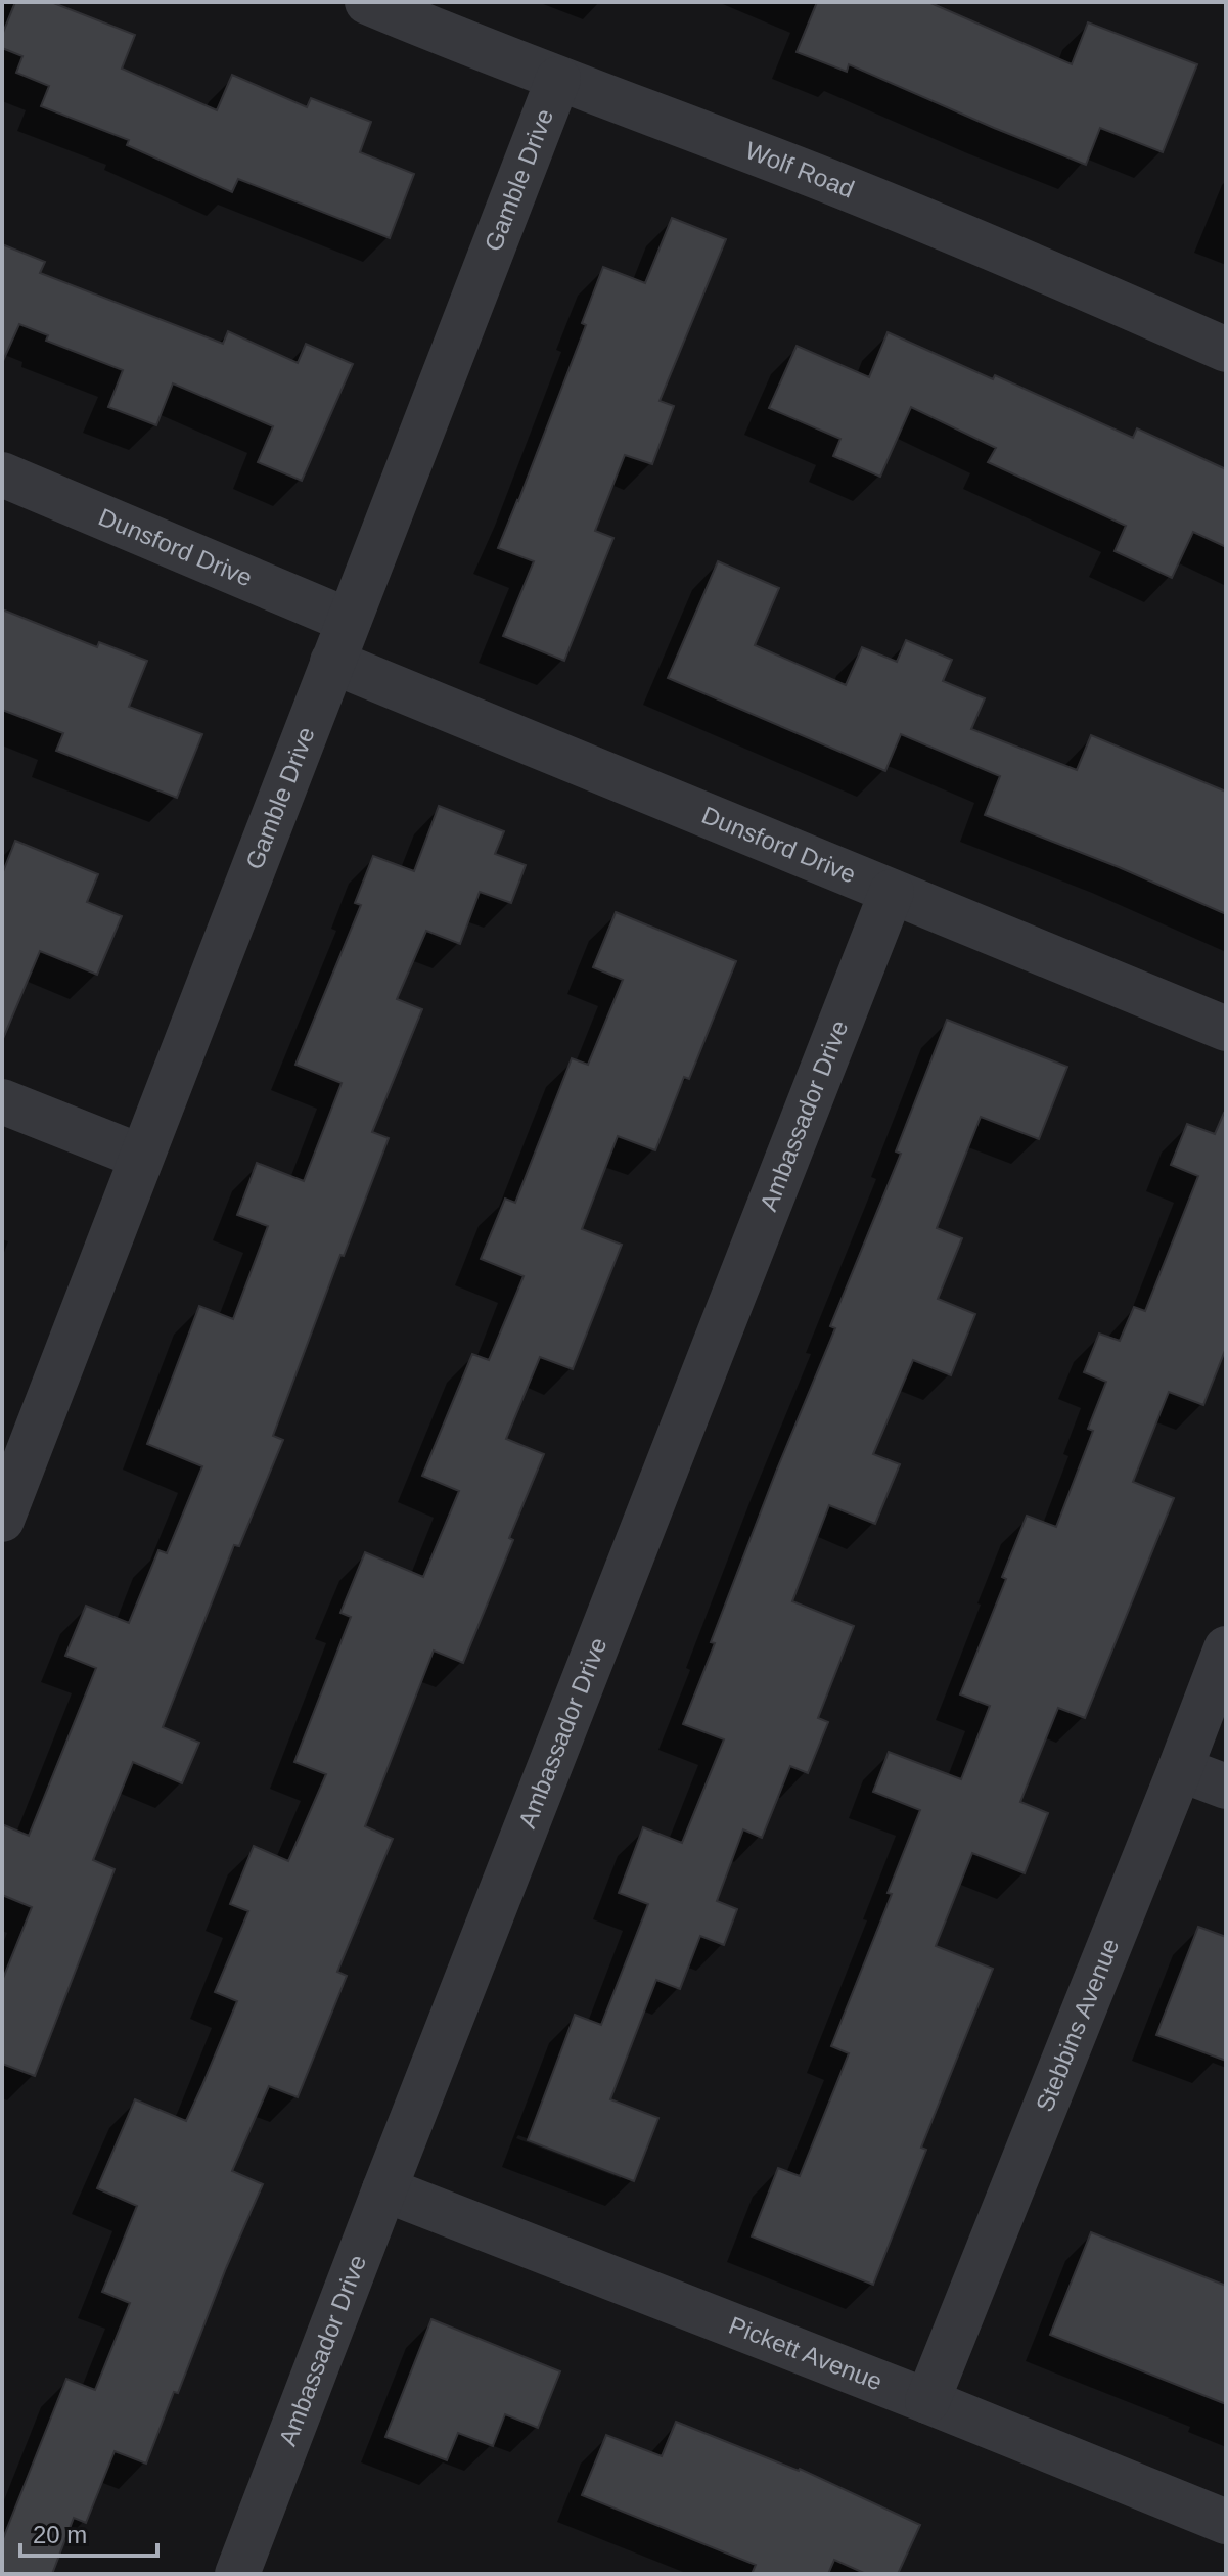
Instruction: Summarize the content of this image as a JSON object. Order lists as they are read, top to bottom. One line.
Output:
{"streets":{"street":["Wolf Road","Gamble Drive","Dunsford Drive","Ambassador Drive","Stebbins Avenue","Pickett Avenue"]},"crossings":[["Wolf Road","Gamble Drive"],["Gamble Drive","Dunsford Drive"],["Dunsford Drive","Ambassador Drive"],["Ambassador Drive","Pickett Avenue"],["Stebbins Avenue","Pickett Avenue"]],"scale_bar":"20 m"}
